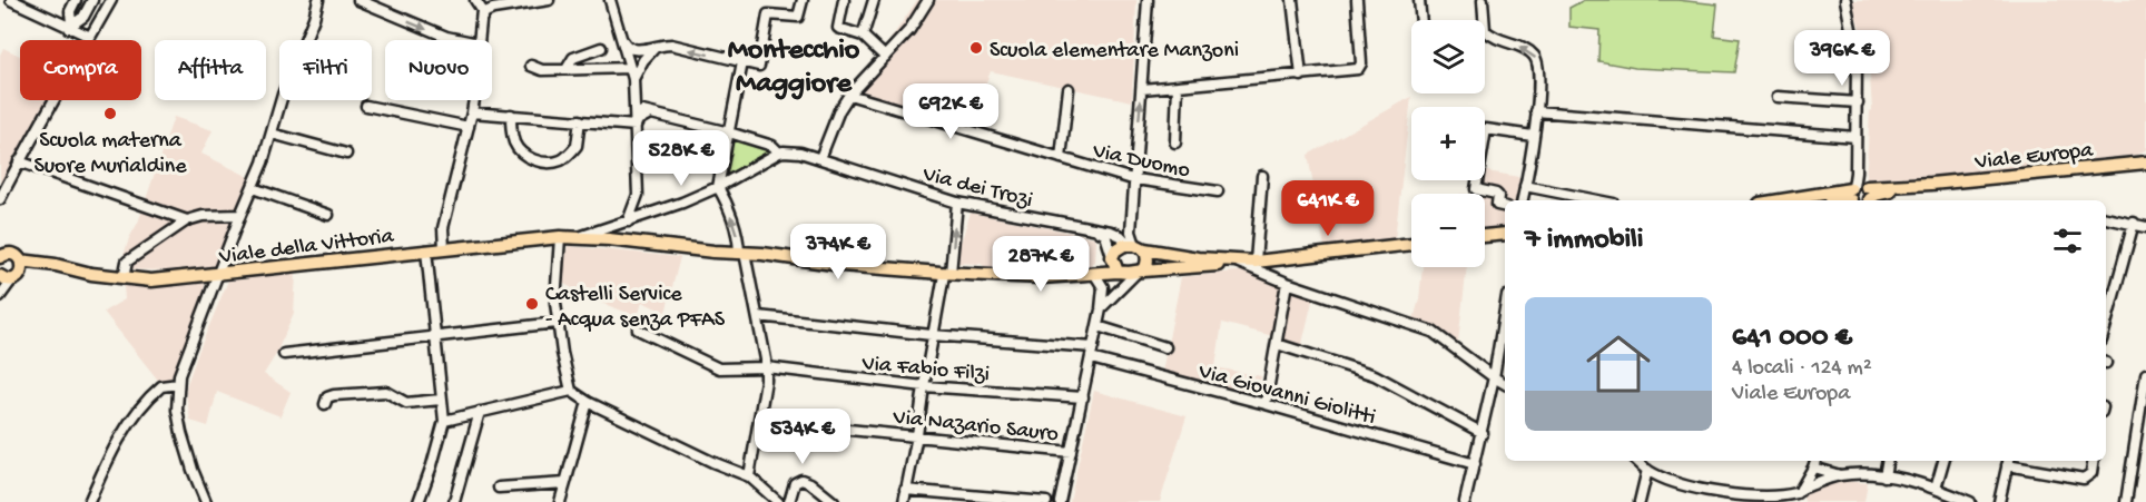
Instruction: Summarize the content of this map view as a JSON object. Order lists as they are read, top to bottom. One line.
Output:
{"streets":{"main road":["Viale Europa","Viale della Vittoria"],"street":["Via Duomo","Via dei Trozi","Via Fabio Filzi","Via Giovanni Giolitti","Via Nazario Sauro"]},"districts":["Montecchio Maggiore"],"places":["Scuola elementare Manzoni","Scuola materna Suore Murialdine","Castelli Service - Acqua senza PFAS"],"page":{"map_buttons":["+","−"],"price":["396K €","692K €","528K €","641K €","374K €","287K €","534K €"],"chip":["Compra","Affitta","Filtri","Nuovo"],"heading":"7 immobili","list":[{"name":"641 000 €","note":"4 locali · 124 m² · Viale Europa"}]}}
